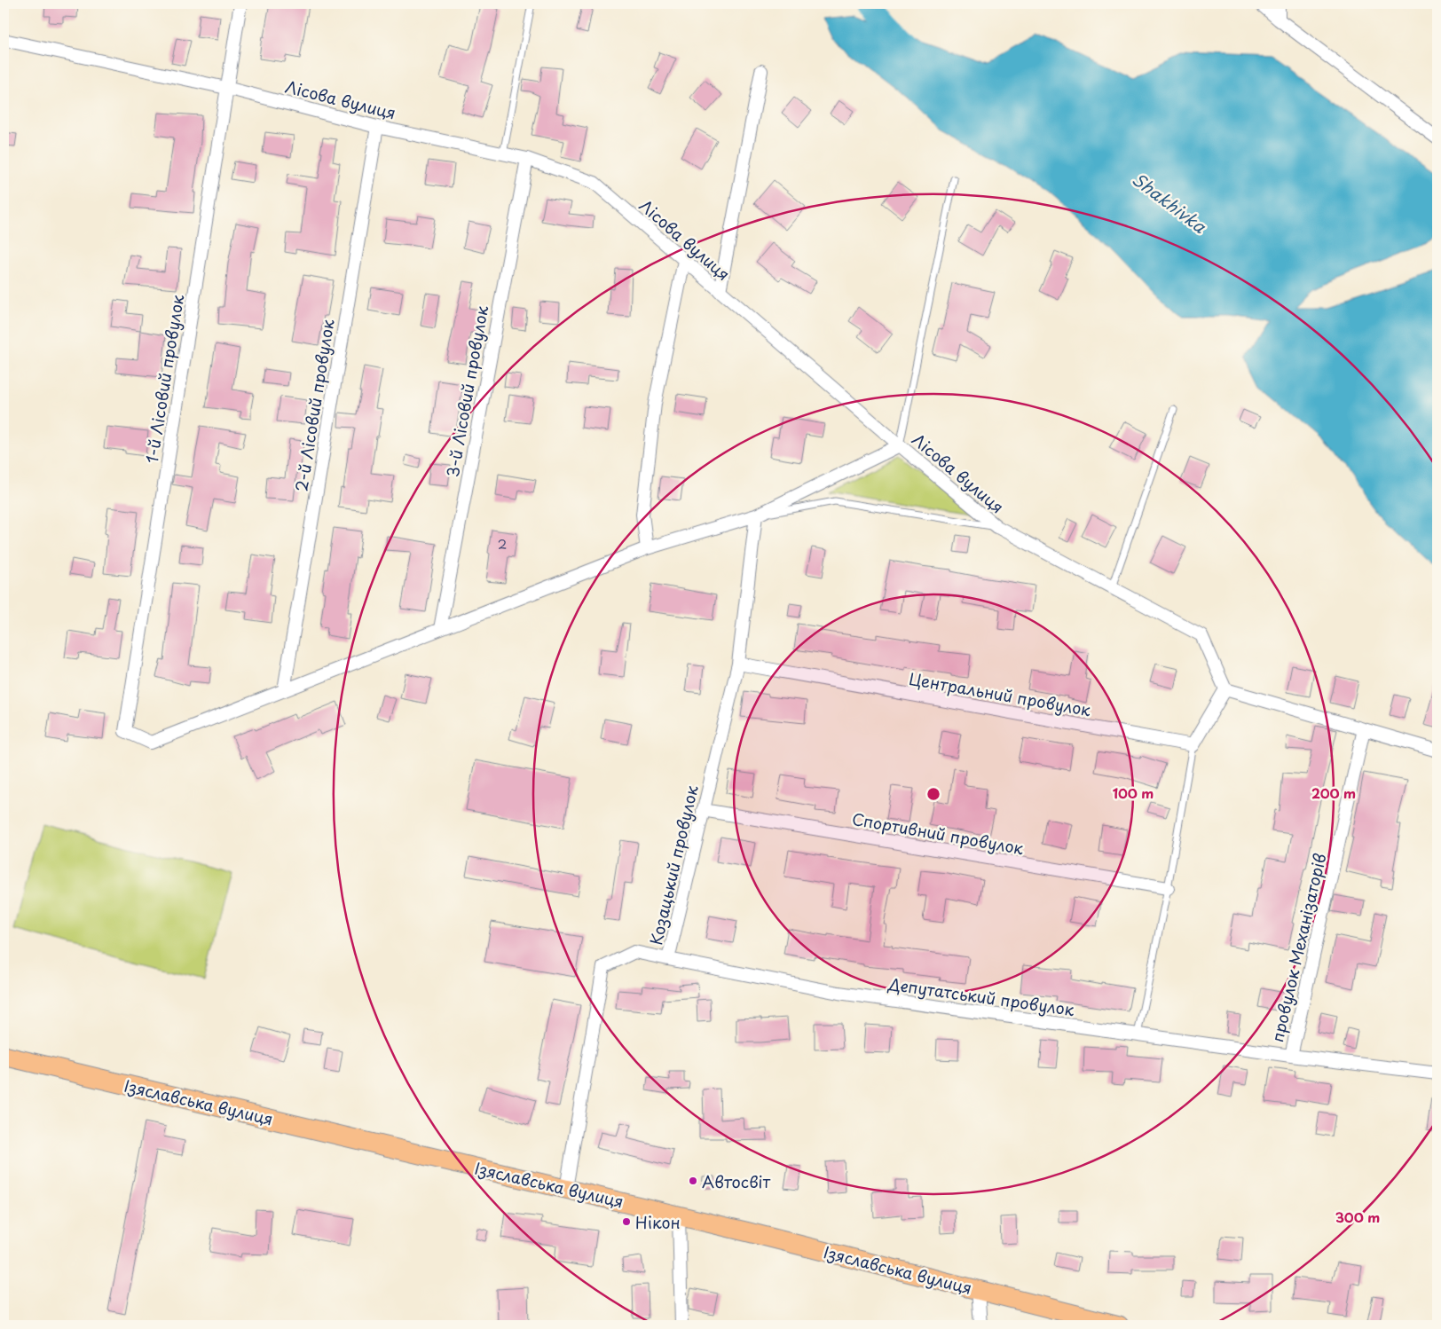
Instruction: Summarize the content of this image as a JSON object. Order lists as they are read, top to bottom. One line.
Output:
{"streets":{"main road":["Ізяславська вулиця"],"street":["Лісова вулиця","1-й Лісовий провулок","3-й Лісовий провулок","2-й Лісовий провулок","Центральний провулок","Спортивний провулок","Козацький провулок","провулок Механізаторів","Депутатський провулок"]},"crossings":[["Лісова вулиця","1-й Лісовий провулок"],["Лісова вулиця","3-й Лісовий провулок"],["Лісова вулиця","2-й Лісовий провулок"],["1-й Лісовий провулок","2-й Лісовий провулок"],["Центральний провулок","Козацький провулок"],["Спортивний провулок","Козацький провулок"],["Козацький провулок","Депутатський провулок"],["Козацький провулок","Ізяславська вулиця"],["провулок Механізаторів","Депутатський провулок"]],"water":["Shakhivka"],"places":["Автосвіт","Нікон"],"house_numbers":["2"],"rings":["100 m","200 m","300 m"]}
